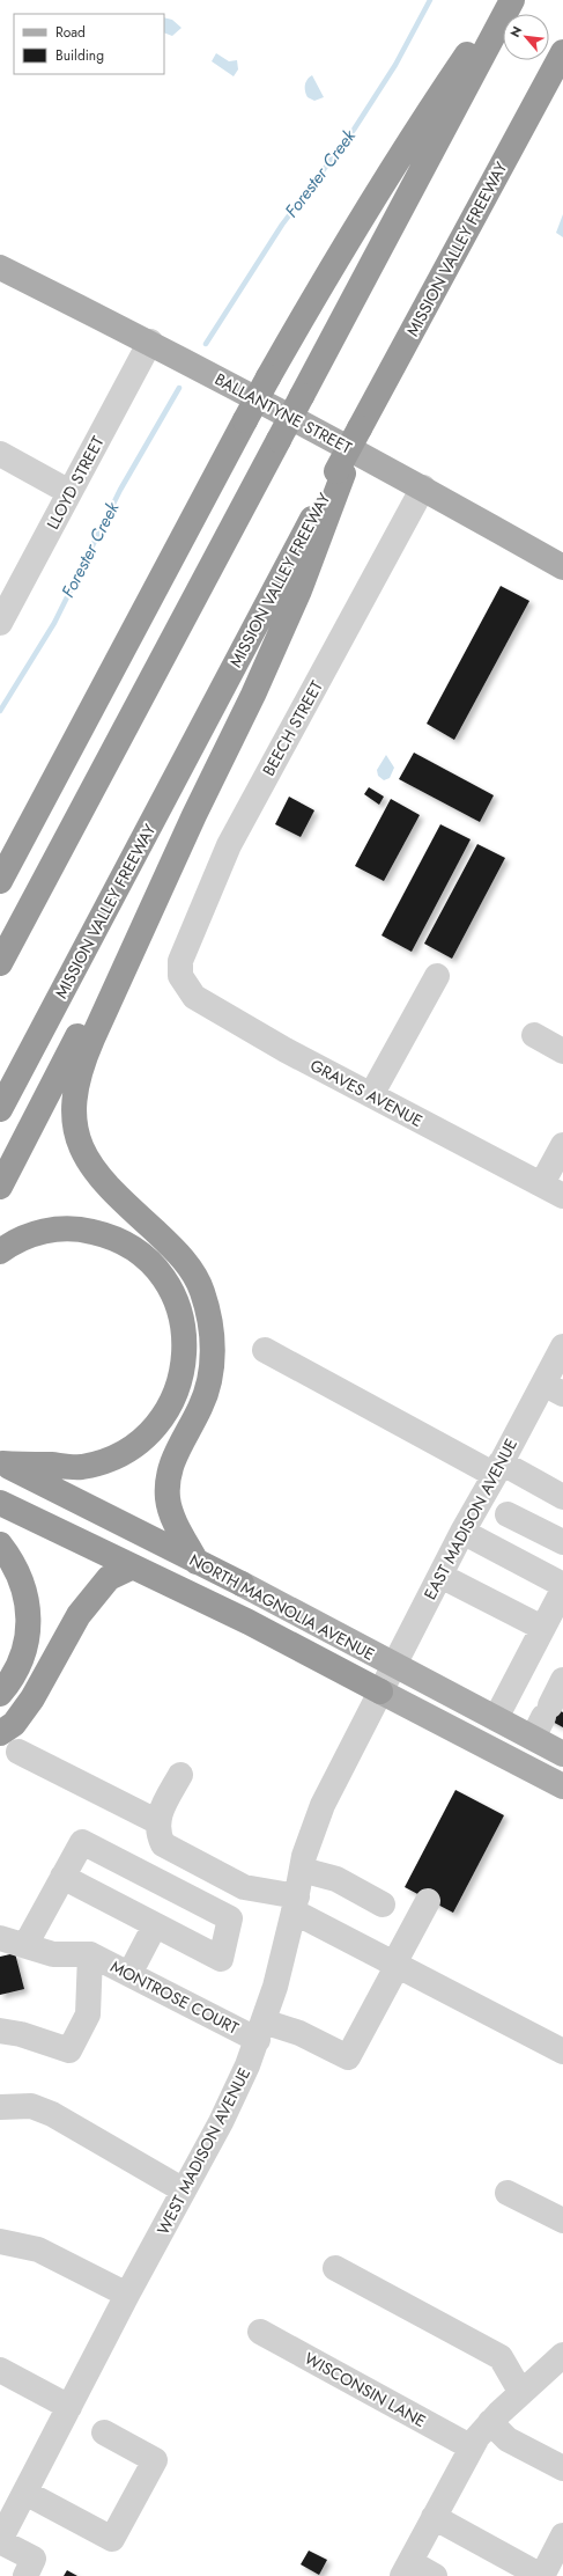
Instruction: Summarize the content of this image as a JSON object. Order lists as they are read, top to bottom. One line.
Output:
{"streets":{"highway":["MISSION VALLEY FREEWAY","NORTH MAGNOLIA AVENUE"],"main road":["BALLANTYNE STREET"],"street":["LLOYD STREET","BEECH STREET","GRAVES AVENUE","EAST MADISON AVENUE","MONTROSE COURT","WEST MADISON AVENUE","WISCONSIN LANE"]},"crossings":[["BALLANTYNE STREET","LLOYD STREET"],["BALLANTYNE STREET","BEECH STREET"],["BEECH STREET","GRAVES AVENUE"],["EAST MADISON AVENUE","NORTH MAGNOLIA AVENUE"],["EAST MADISON AVENUE","WEST MADISON AVENUE"],["NORTH MAGNOLIA AVENUE","WEST MADISON AVENUE"],["MONTROSE COURT","WEST MADISON AVENUE"]],"water":["Forester Creek"],"legend":["Road","Building"],"north":"top left"}
